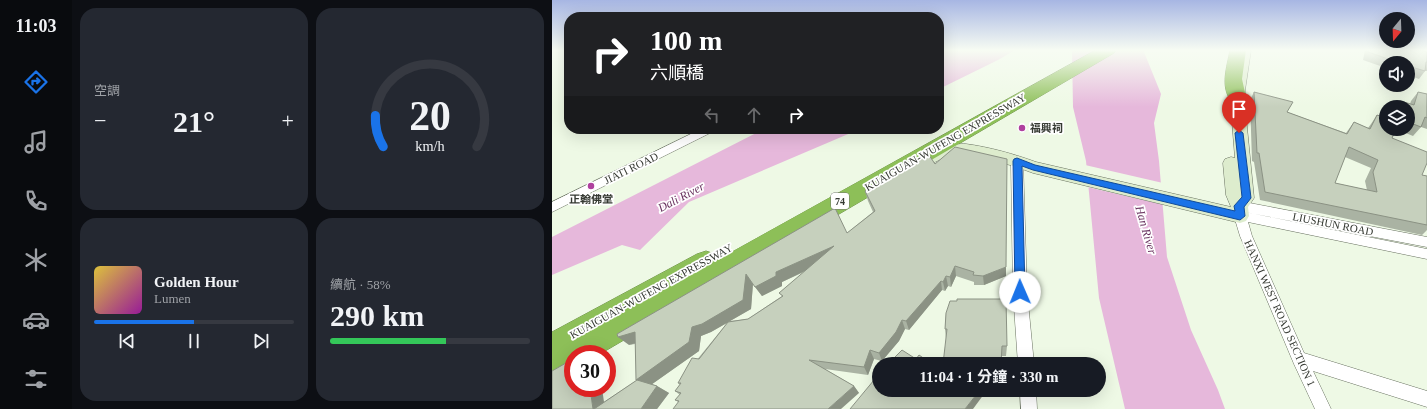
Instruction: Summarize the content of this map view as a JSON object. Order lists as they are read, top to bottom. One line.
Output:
{"streets":{"highway":["KUAIGUAN-WUFENG EXPRESSWAY","74"],"street":["JIATI ROAD","LIUSHUN ROAD","HANXI WEST ROAD SECTION 1"]},"crossings":[["LIUSHUN ROAD","HANXI WEST ROAD SECTION 1"]],"water":["Dali River","Han River"],"places":["福興祠","正翰佛堂"],"north":"bottom","page":{"tabs":"11:03","tile":["空調",["續航 · 58%","290 km"]],"turn":["100 m","六順橋"],"heat":["−","21°","+"],"song":["Golden Hour","Lumen"],"limit":"30","trip":"11:04 · 1 分鐘 · 330 m","gauge":["20","km/h"]}}
